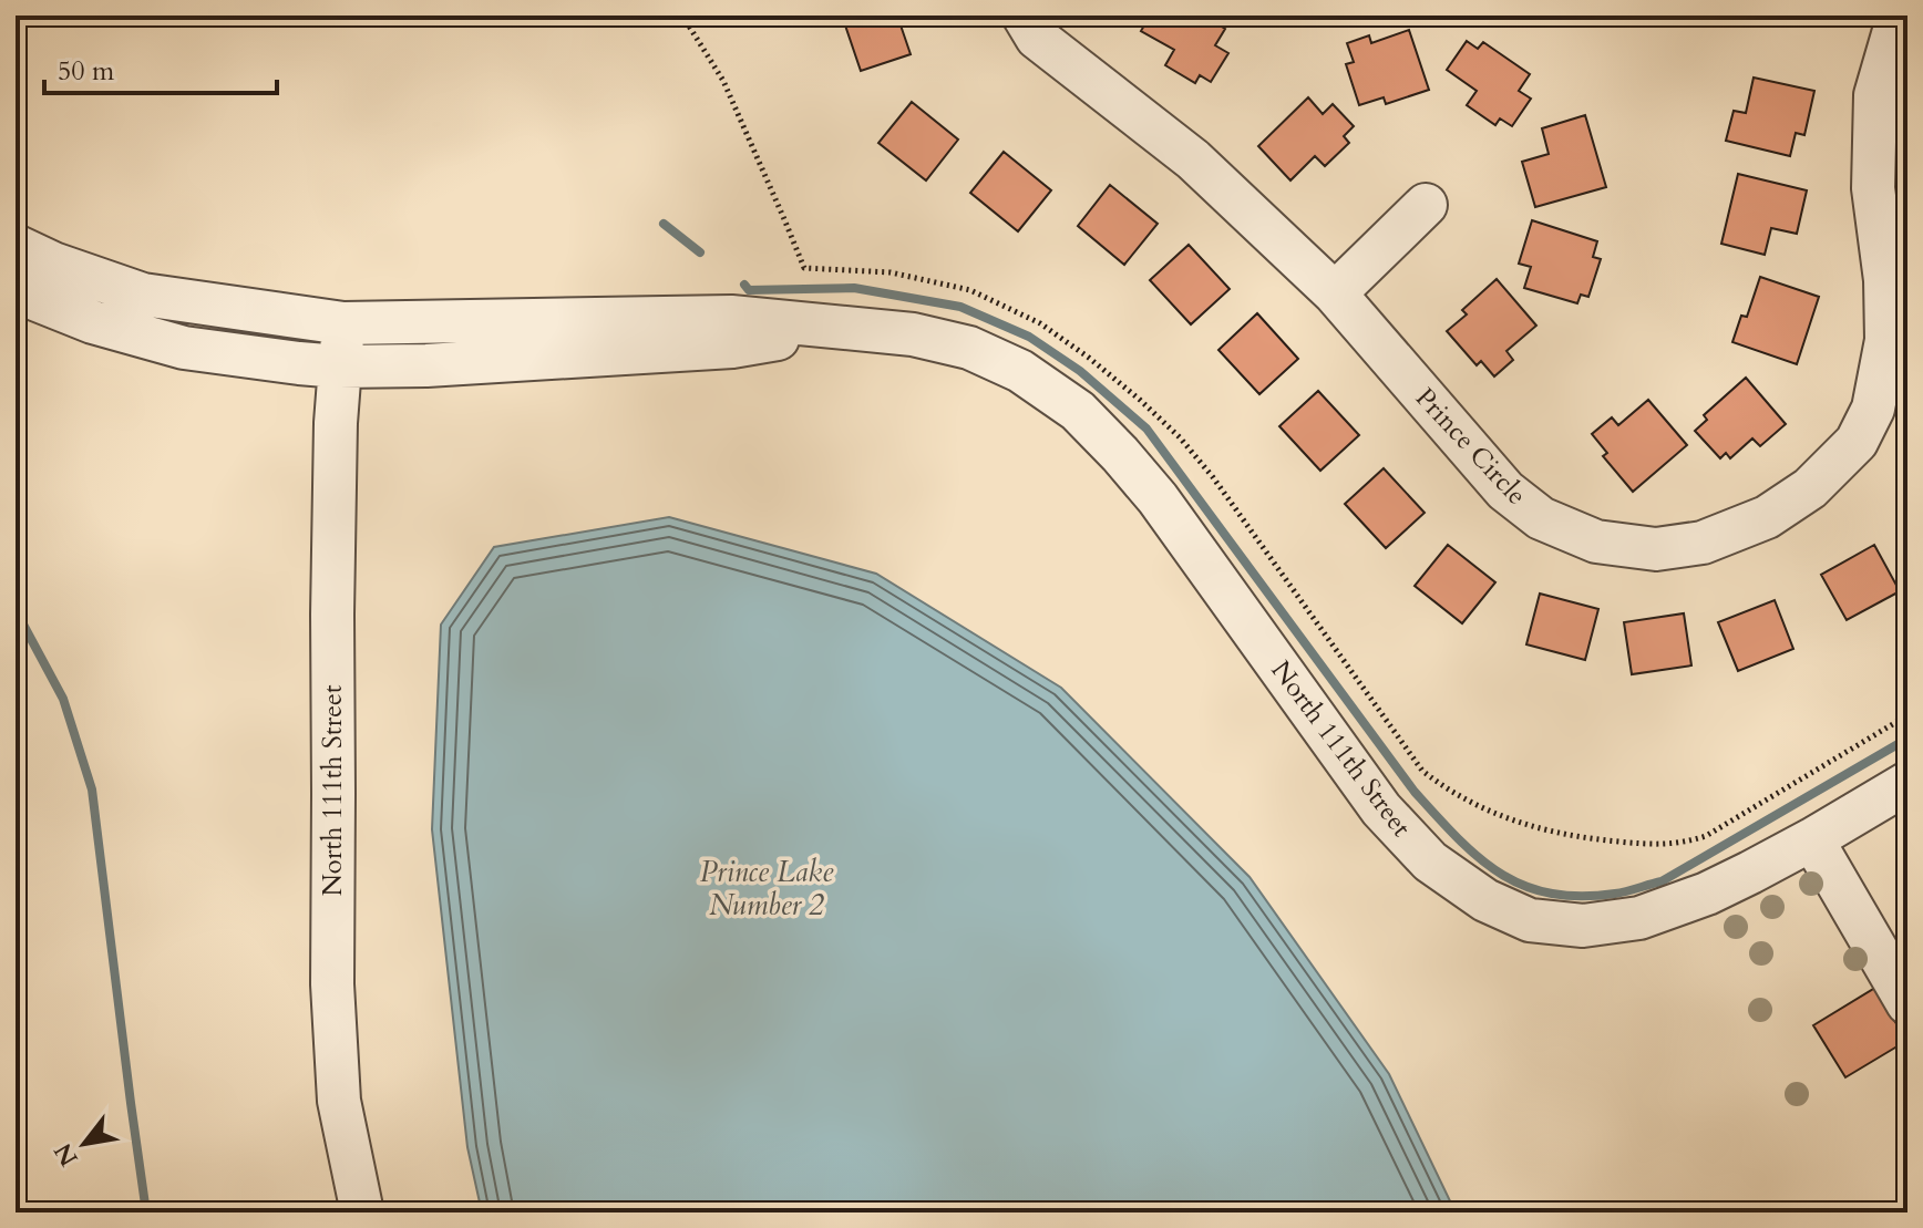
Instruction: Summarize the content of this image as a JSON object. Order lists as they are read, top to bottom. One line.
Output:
{"streets":{"street":["Prince Circle","North 111th Street"]},"water":["Prince Lake Number 2"],"scale_bar":"50 m","north":"bottom left"}
